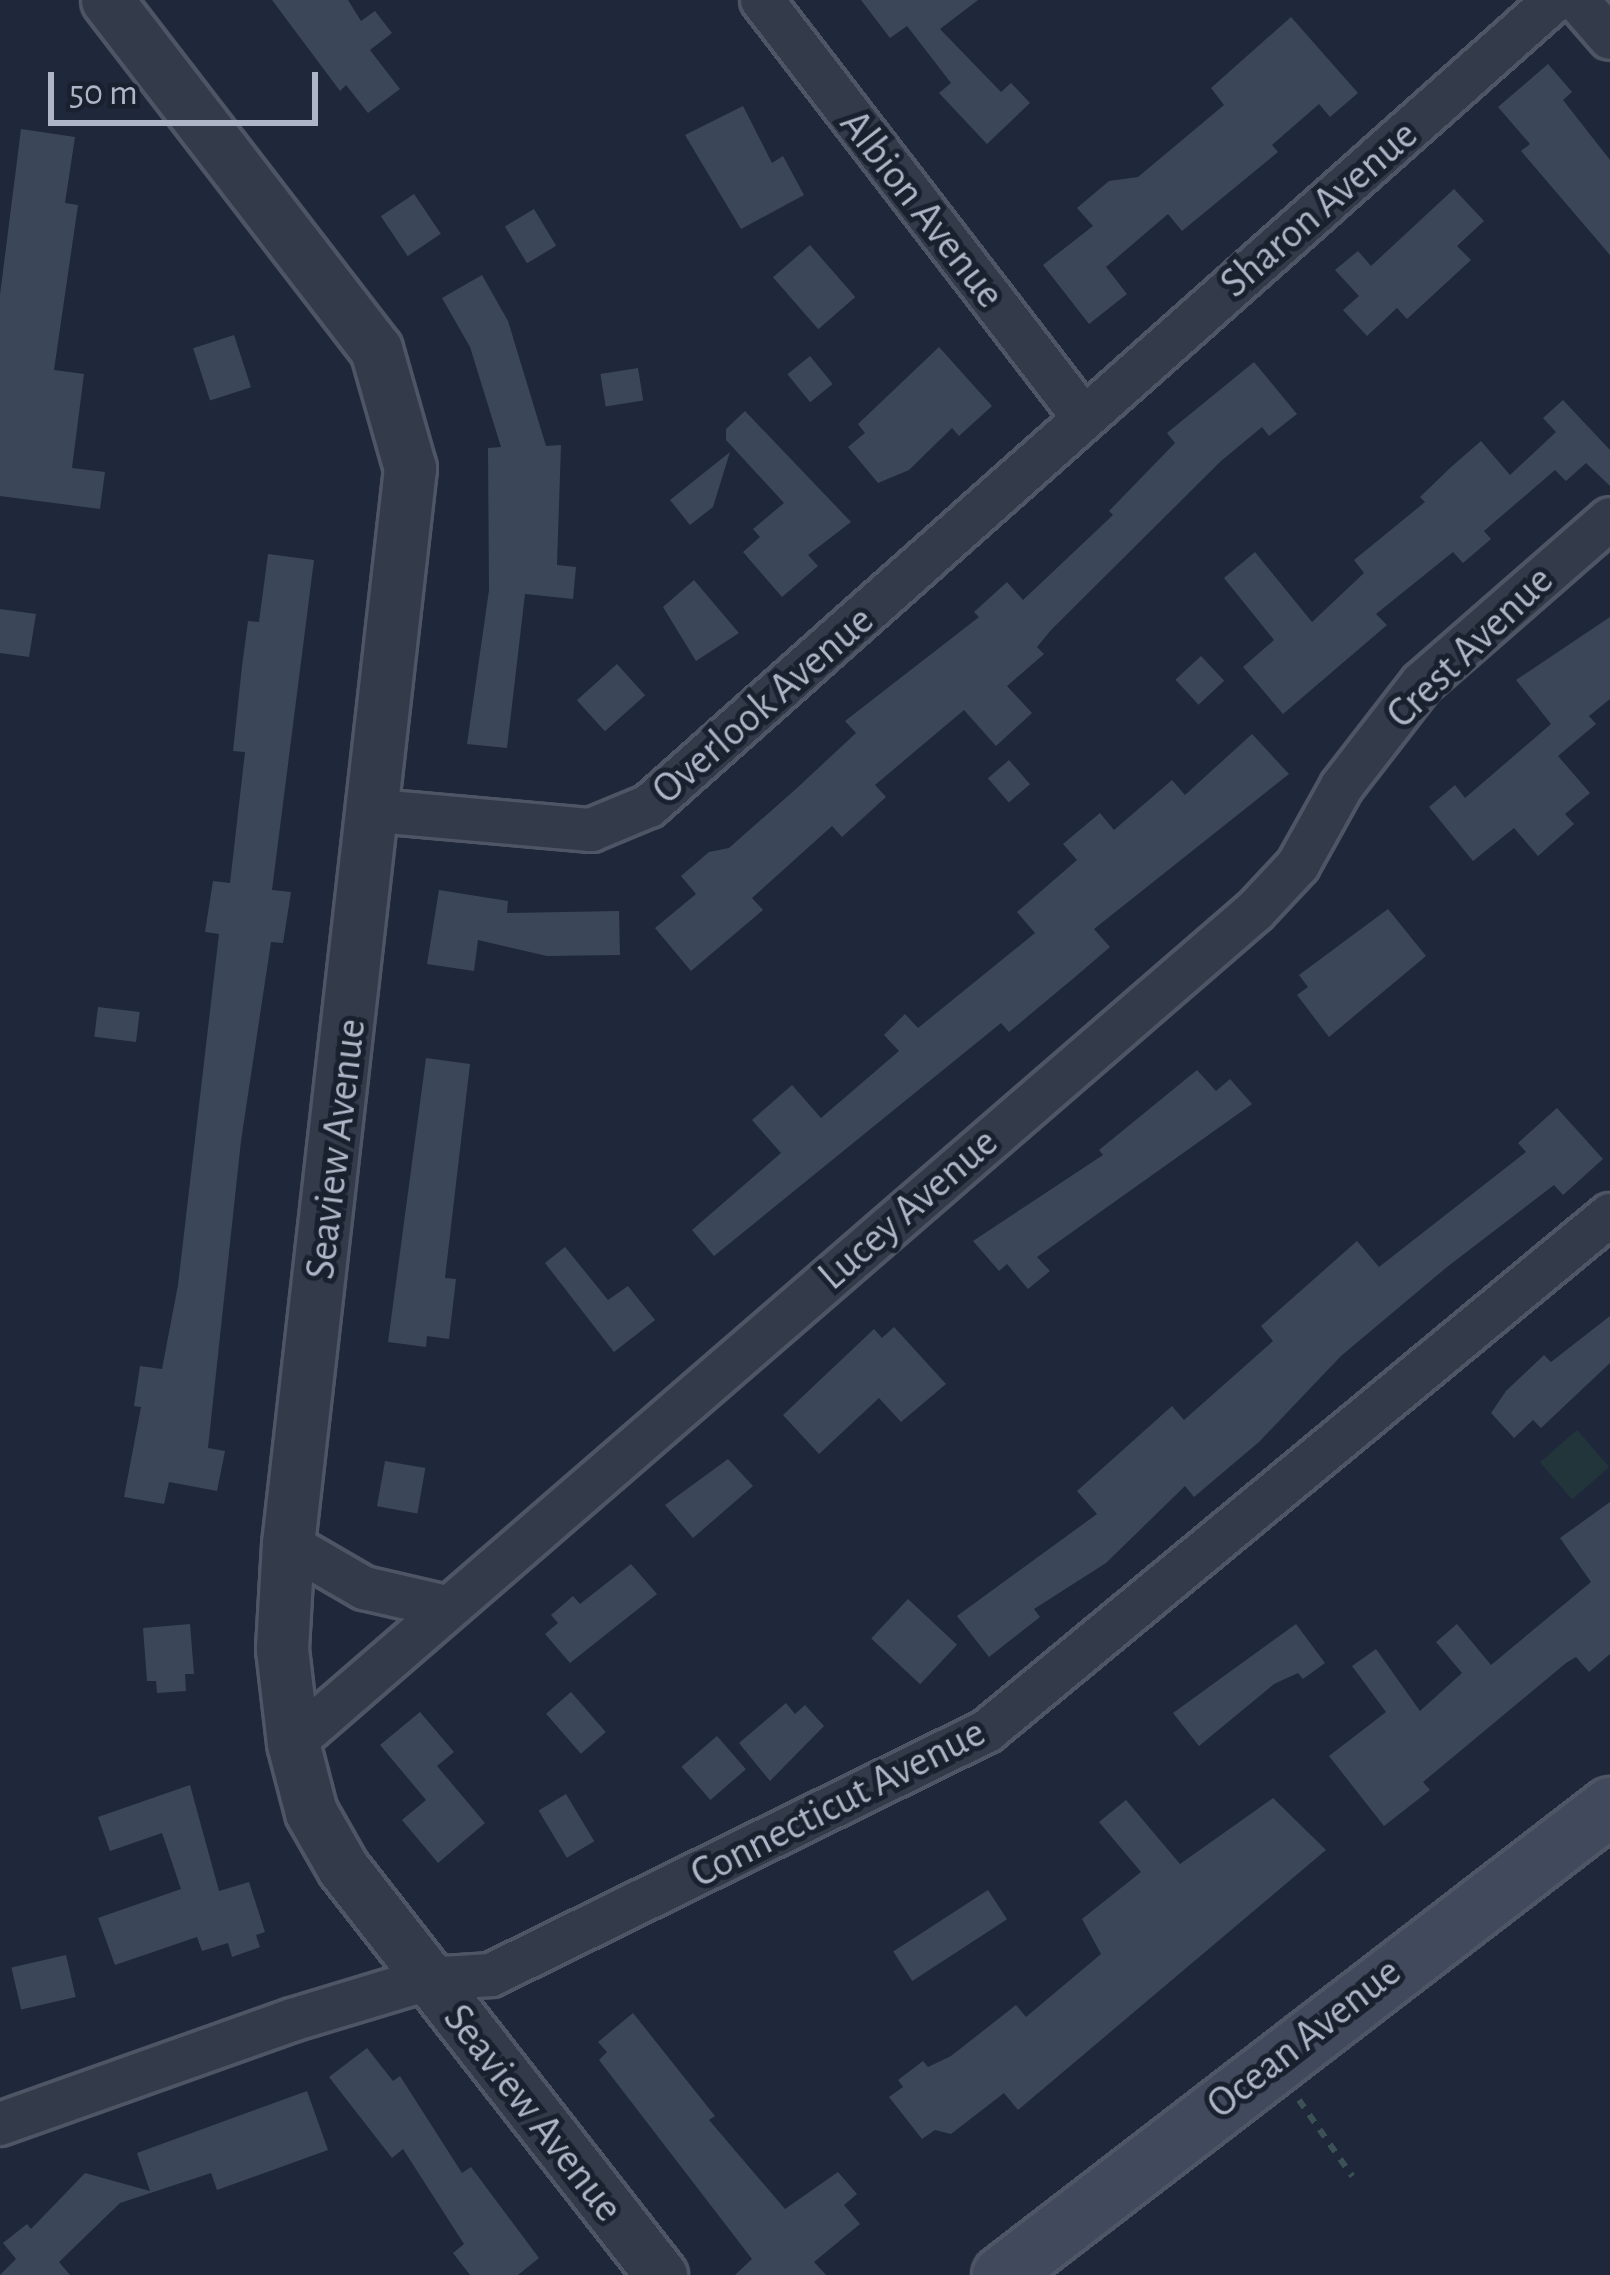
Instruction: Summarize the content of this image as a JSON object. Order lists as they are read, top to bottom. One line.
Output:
{"streets":{"main road":["Ocean Avenue"],"street":["Albion Avenue","Sharon Avenue","Crest Avenue","Overlook Avenue","Seaview Avenue","Lucey Avenue","Connecticut Avenue"]},"crossings":[["Albion Avenue","Sharon Avenue"],["Albion Avenue","Overlook Avenue"],["Sharon Avenue","Overlook Avenue"],["Crest Avenue","Lucey Avenue"],["Overlook Avenue","Seaview Avenue"],["Seaview Avenue","Lucey Avenue"],["Seaview Avenue","Connecticut Avenue"]],"scale_bar":"50 m"}
